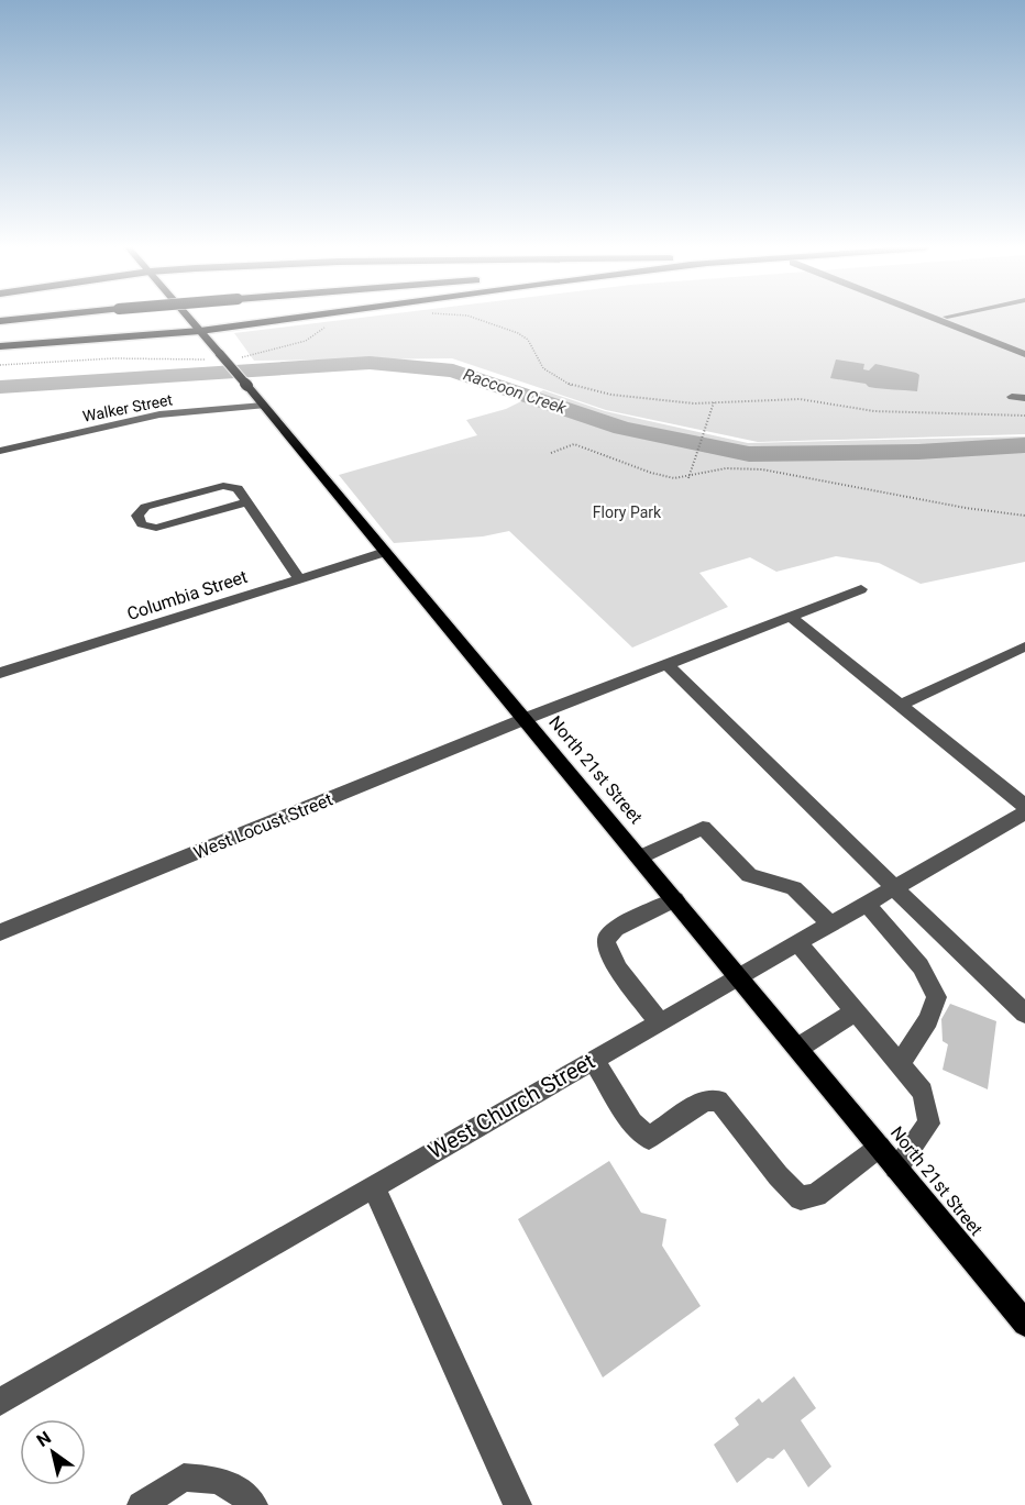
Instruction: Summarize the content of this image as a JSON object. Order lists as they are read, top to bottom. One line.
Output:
{"streets":{"main road":["North 21st Street"],"street":["Walker Street","Columbia Street","West Locust Street","West Church Street"]},"crossings":[["Walker Street","North 21st Street"],["Columbia Street","North 21st Street"],["North 21st Street","West Locust Street"],["North 21st Street","West Church Street"]],"water":["Raccoon Creek"],"parks":["Flory Park"],"north":"top left"}
